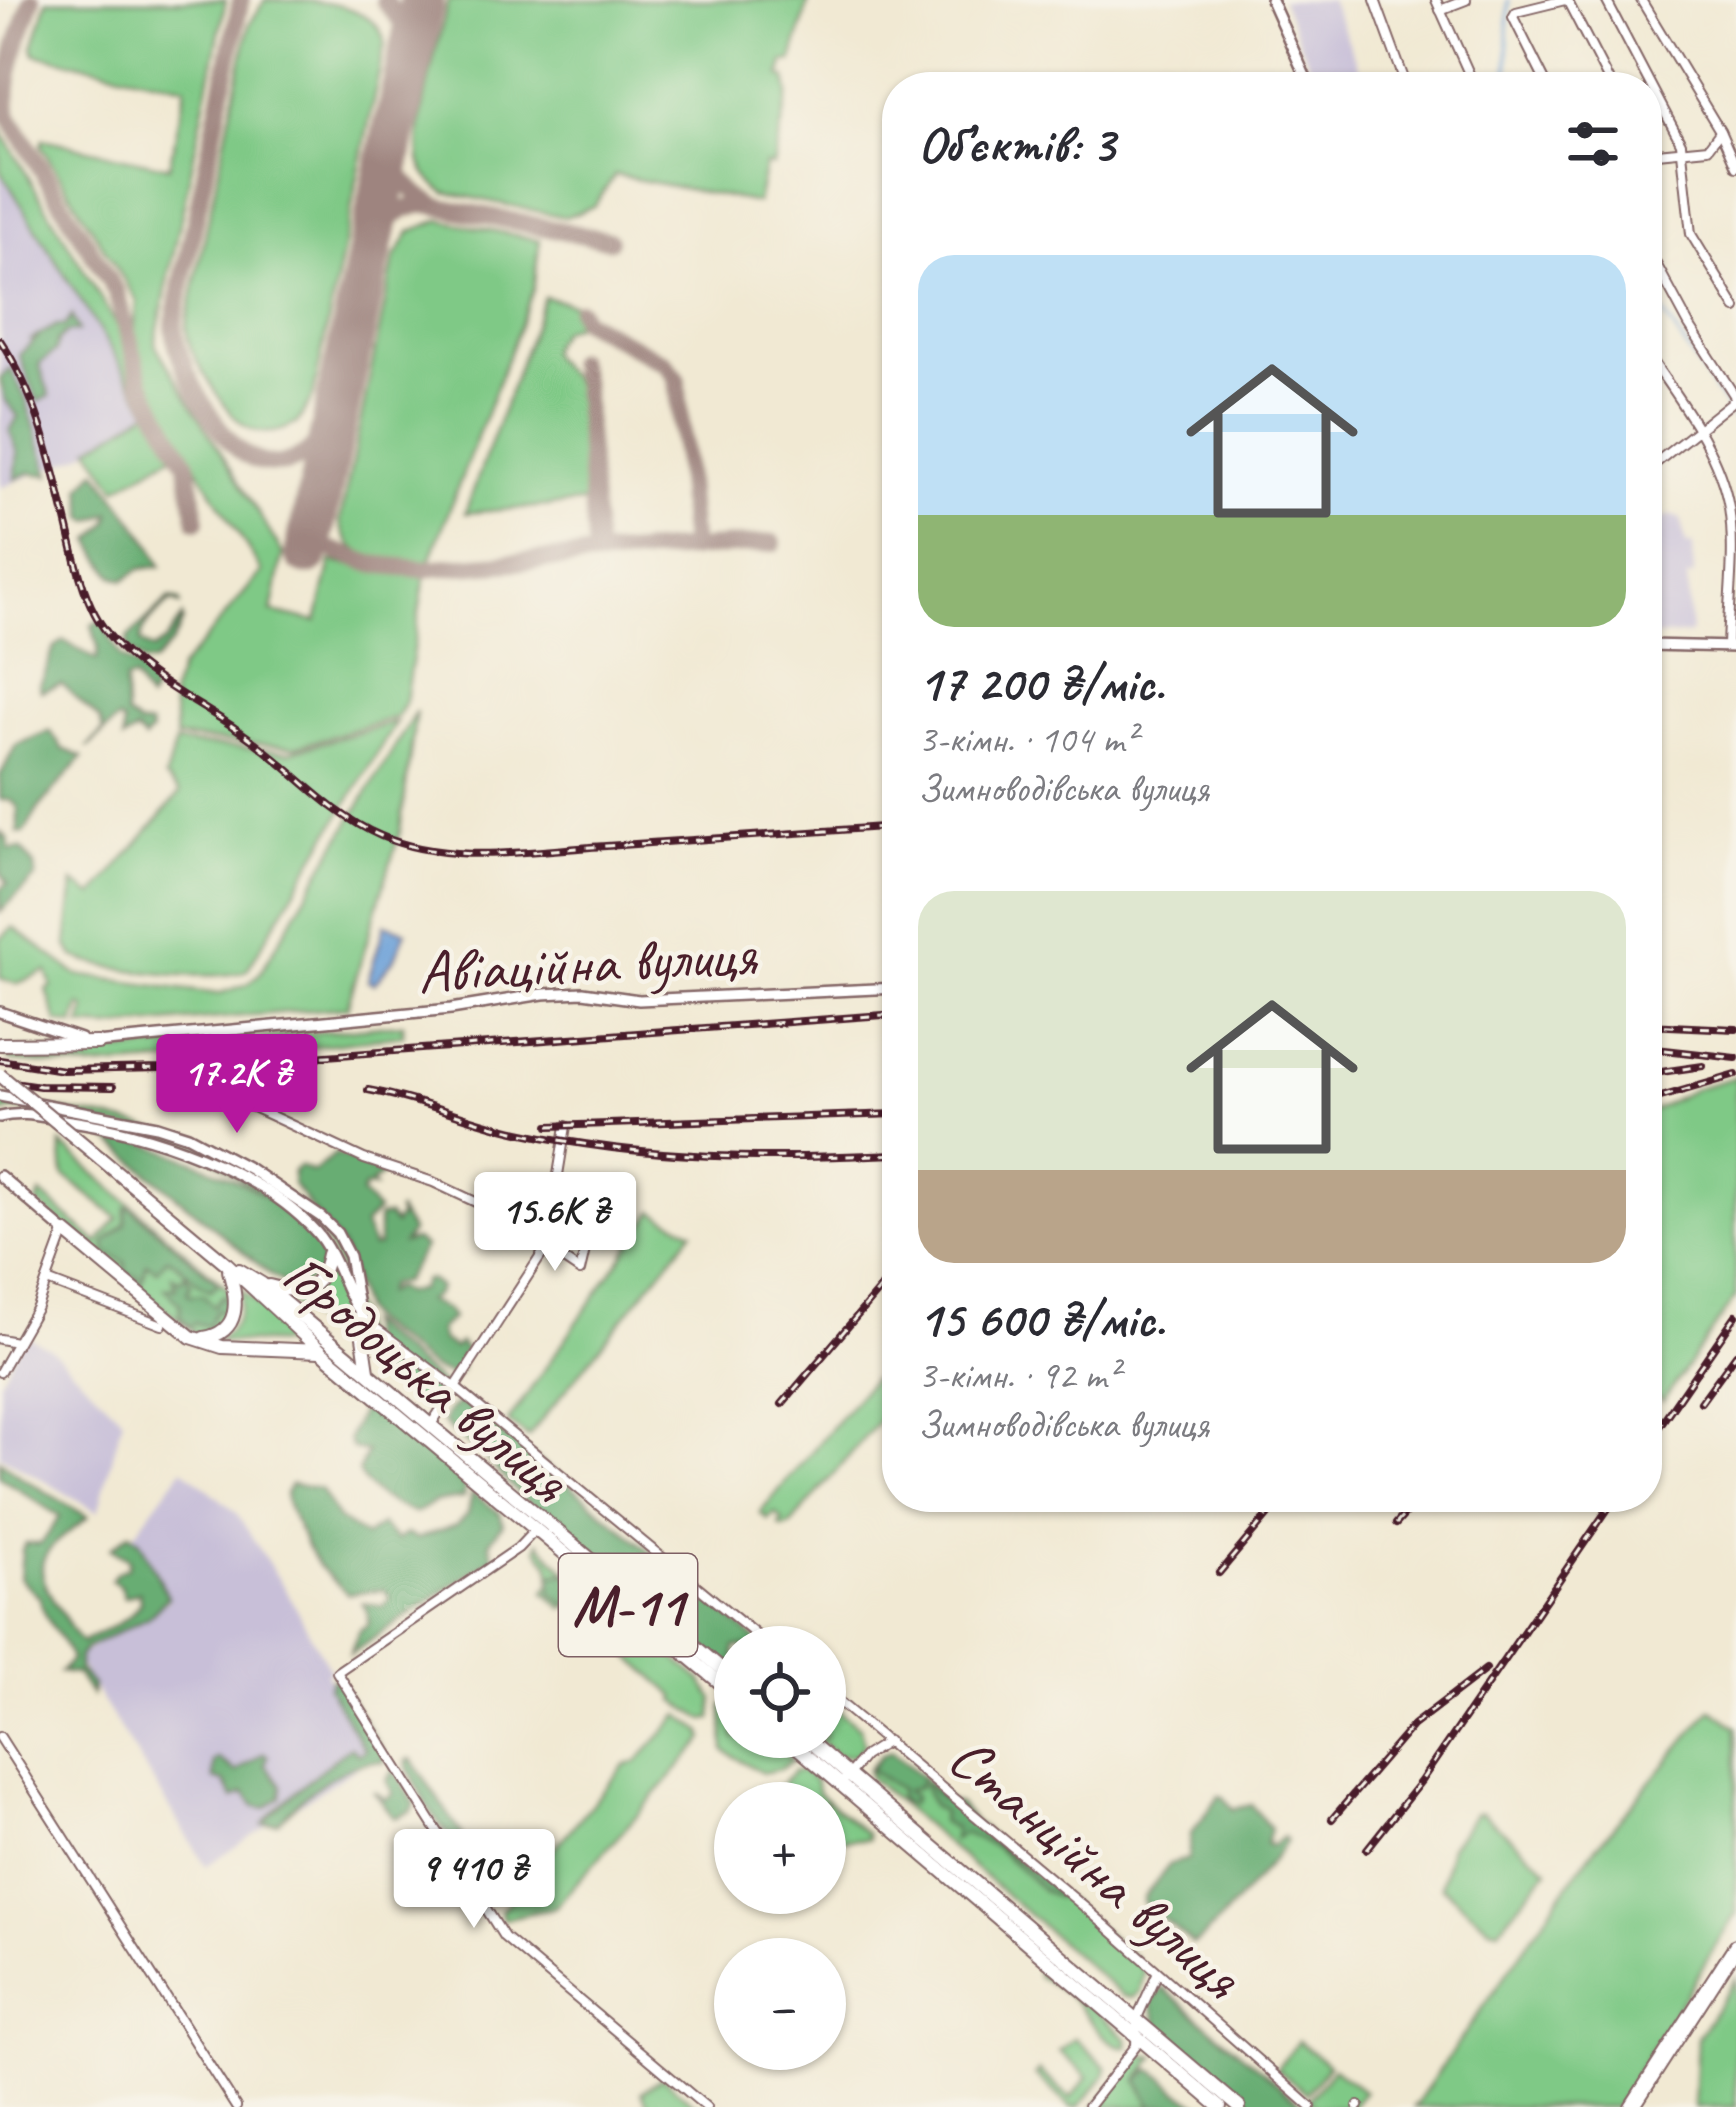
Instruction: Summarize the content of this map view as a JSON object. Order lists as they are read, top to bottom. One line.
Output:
{"streets":{"main road":["Городоцька вулиця","М-11"],"street":["Авіаційна вулиця","Станційна вулиця"]},"page":{"heading":"Об’єктів: 3","list":[{"name":"17 200 ₴/міс.","note":"3-кімн. · 104 m² · Зимноводівська вулиця"},{"name":"15 600 ₴/міс.","note":"3-кімн. · 92 m² · Зимноводівська вулиця"}],"price":["17.2K ₴","15.6K ₴","9 410 ₴"],"map_buttons":["+","−"]}}
